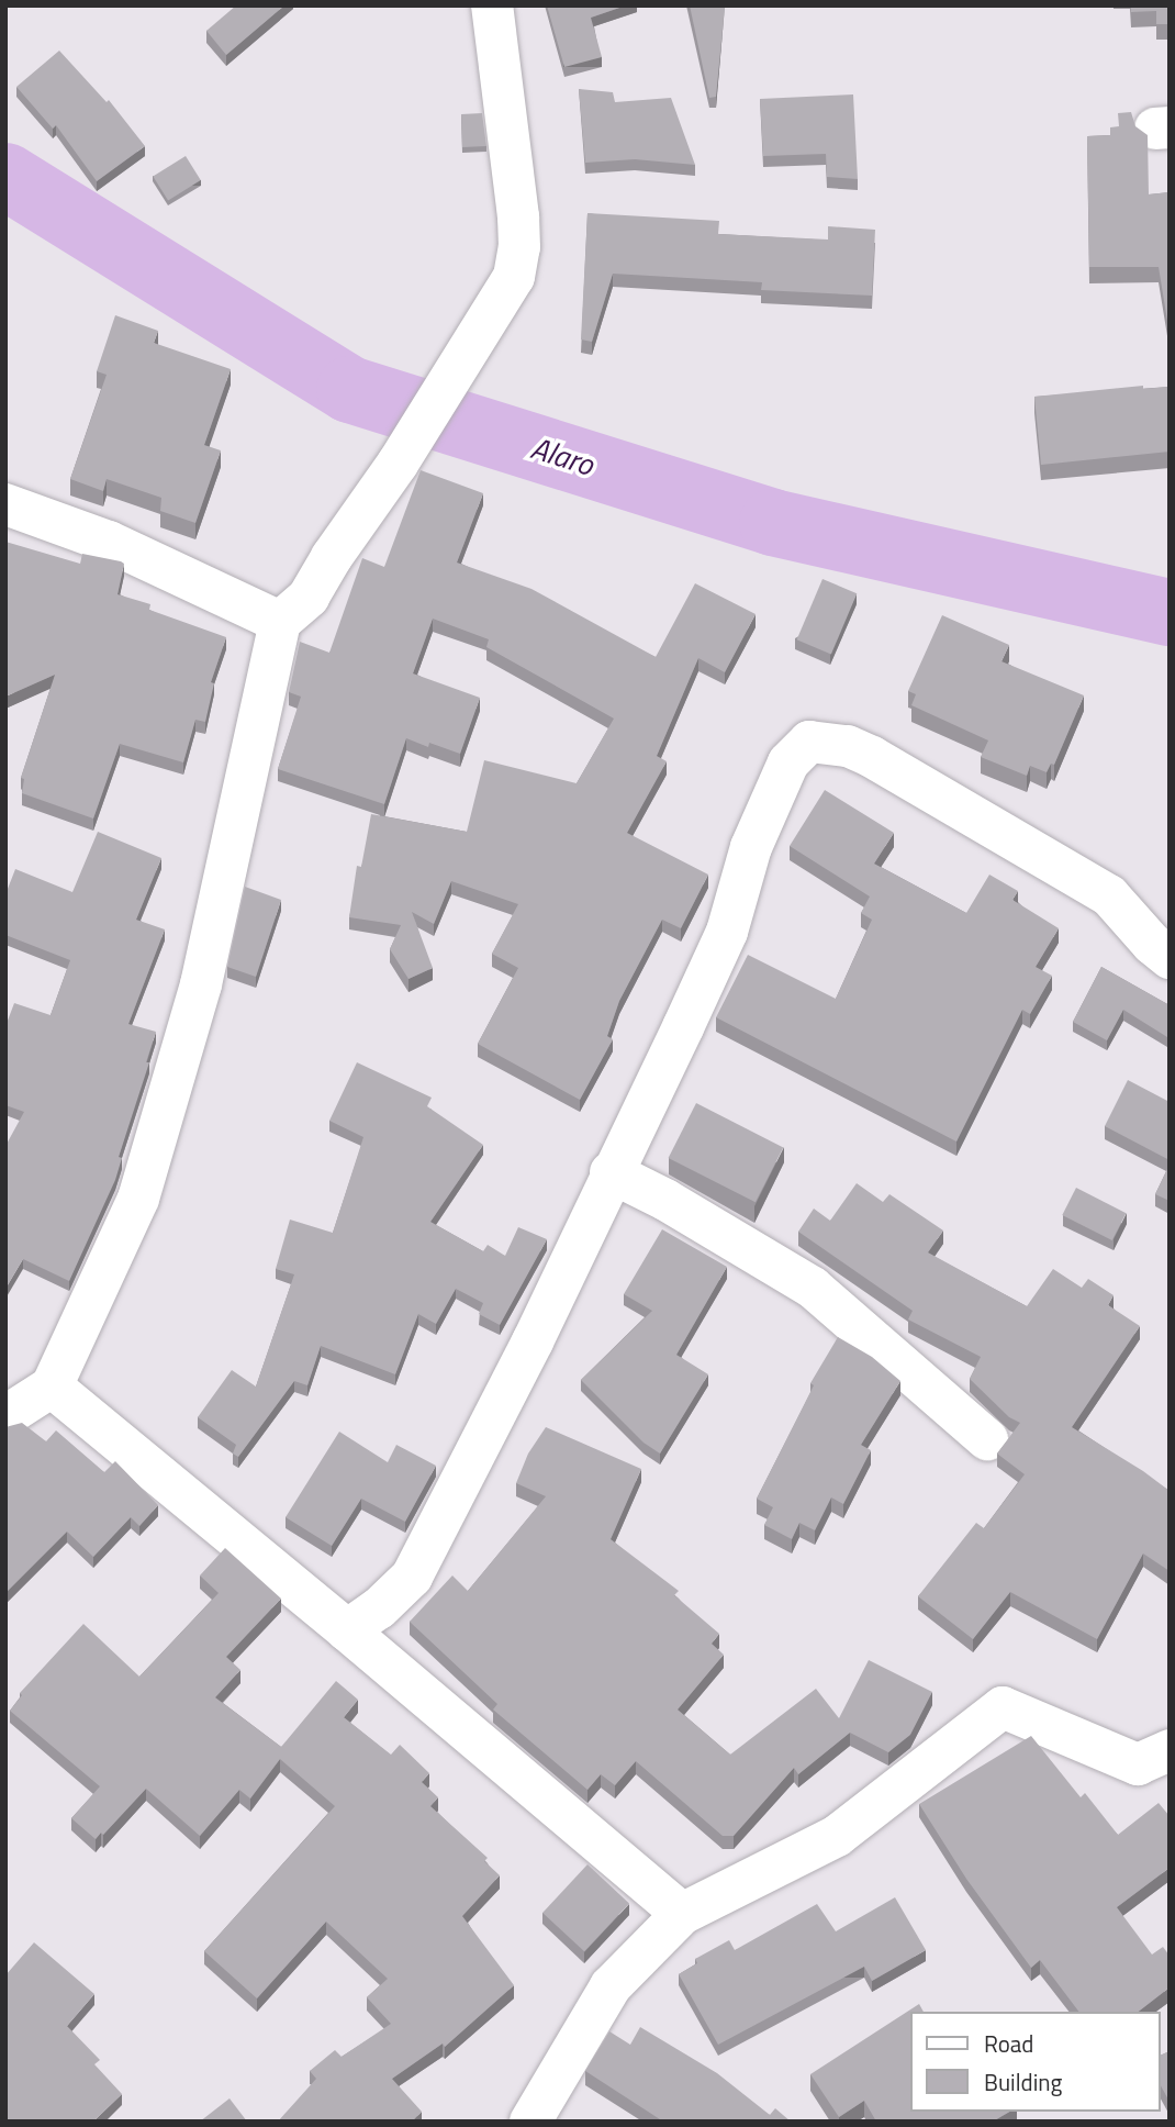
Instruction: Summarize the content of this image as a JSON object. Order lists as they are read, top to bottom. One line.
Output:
{"water":["Alaro"],"legend":["Road","Building"]}
